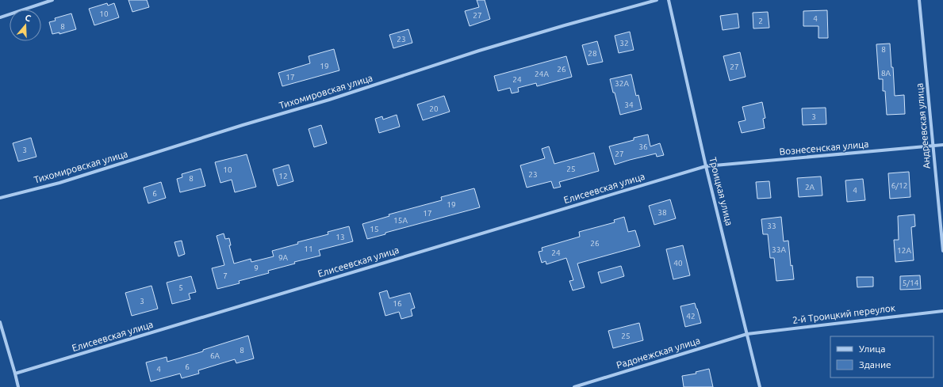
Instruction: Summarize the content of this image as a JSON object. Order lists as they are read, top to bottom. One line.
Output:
{"streets":{"street":["Тихомировская улица","Андреевская улица","Вознесенская улица","Елисеевская улица","Троицкая улица","2-й Троицкий переулок","Радонежская улица"]},"crossings":[["Андреевская улица","Вознесенская улица"],["Вознесенская улица","Елисеевская улица"],["Вознесенская улица","Троицкая улица"],["Елисеевская улица","Троицкая улица"],["Троицкая улица","2-й Троицкий переулок"],["Троицкая улица","Радонежская улица"],["2-й Троицкий переулок","Радонежская улица"]],"house_numbers":["10","27","4","2","8","23","32","8","28","19","27","26","8А","24А","17","24","32А","34","20","3","36","3","27","25","10","23","12","8","6/12","2А","4","6","19","38","17","15А","33","15","13","26","11","33А","12А","24","9А","40","9","7","5/14","5","3","16","42","25","8","6А","6","4"],"legend":["Улица","Здание"],"north":"top"}
